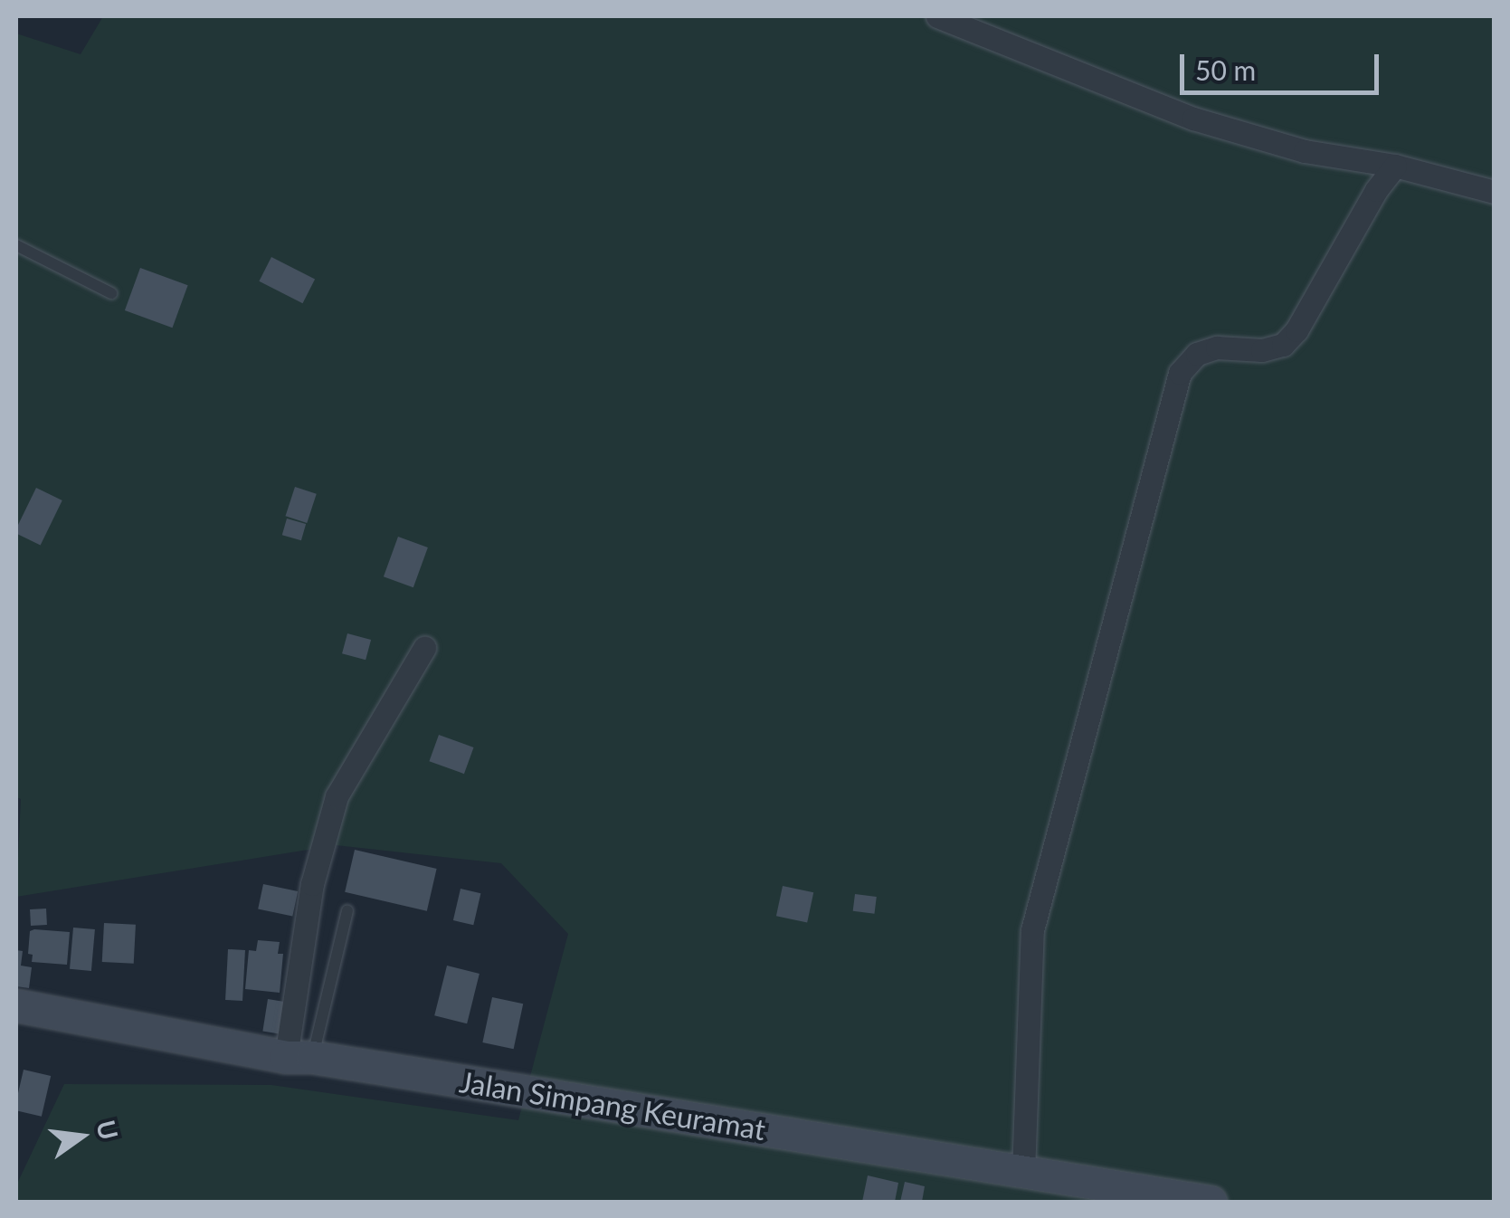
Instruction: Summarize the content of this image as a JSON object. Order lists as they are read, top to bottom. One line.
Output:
{"streets":{"main road":["Jalan Simpang Keuramat"]},"scale_bar":"50 m","north":"right"}
